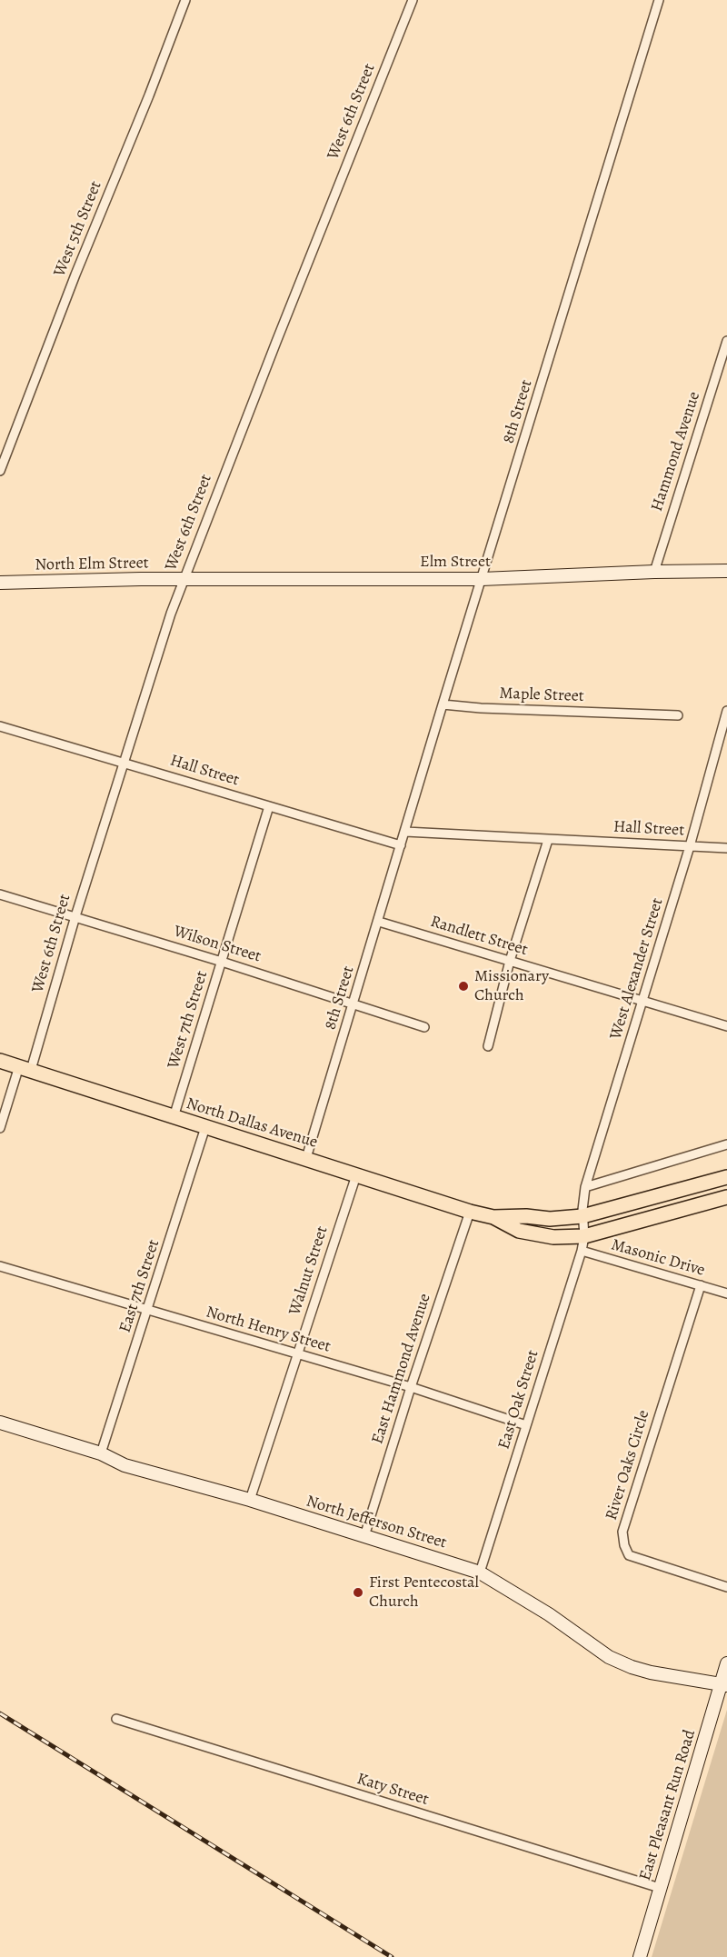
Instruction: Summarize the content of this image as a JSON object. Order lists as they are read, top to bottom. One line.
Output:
{"streets":{"main road":["North Dallas Avenue"],"street":["West 6th Street","West 5th Street","8th Street","Hammond Avenue","Elm Street","North Elm Street","Maple Street","Hall Street","Randlett Street","Wilson Street","West Alexander Street","West 7th Street","Masonic Drive","Walnut Street","East 7th Street","North Henry Street","East Hammond Avenue","East Oak Street","River Oaks Circle","North Jefferson Street","Katy Street","East Pleasant Run Road"]},"crossings":[["West 6th Street","Elm Street"],["West 6th Street","North Elm Street"],["West 6th Street","Hall Street"],["West 6th Street","Wilson Street"],["West 6th Street","North Dallas Avenue"],["8th Street","Elm Street"],["8th Street","Maple Street"],["8th Street","Hall Street"],["8th Street","Randlett Street"],["8th Street","Wilson Street"],["8th Street","North Dallas Avenue"],["Hammond Avenue","Elm Street"],["Elm Street","North Elm Street"],["Hall Street","West Alexander Street"],["Hall Street","West 7th Street"],["Randlett Street","West Alexander Street"],["Wilson Street","West 7th Street"],["West Alexander Street","North Dallas Avenue"],["West Alexander Street","East Oak Street"],["West 7th Street","North Dallas Avenue"],["North Dallas Avenue","Walnut Street"],["North Dallas Avenue","East 7th Street"],["North Dallas Avenue","East Hammond Avenue"],["North Dallas Avenue","East Oak Street"],["Masonic Drive","East Oak Street"],["Masonic Drive","River Oaks Circle"],["Walnut Street","North Henry Street"],["Walnut Street","North Jefferson Street"],["East 7th Street","North Henry Street"],["East 7th Street","North Jefferson Street"],["North Henry Street","East Hammond Avenue"],["North Henry Street","East Oak Street"],["East Hammond Avenue","North Jefferson Street"],["East Oak Street","North Jefferson Street"],["North Jefferson Street","East Pleasant Run Road"],["Katy Street","East Pleasant Run Road"]],"places":["Missionary Church","First Pentecostal Church"]}
